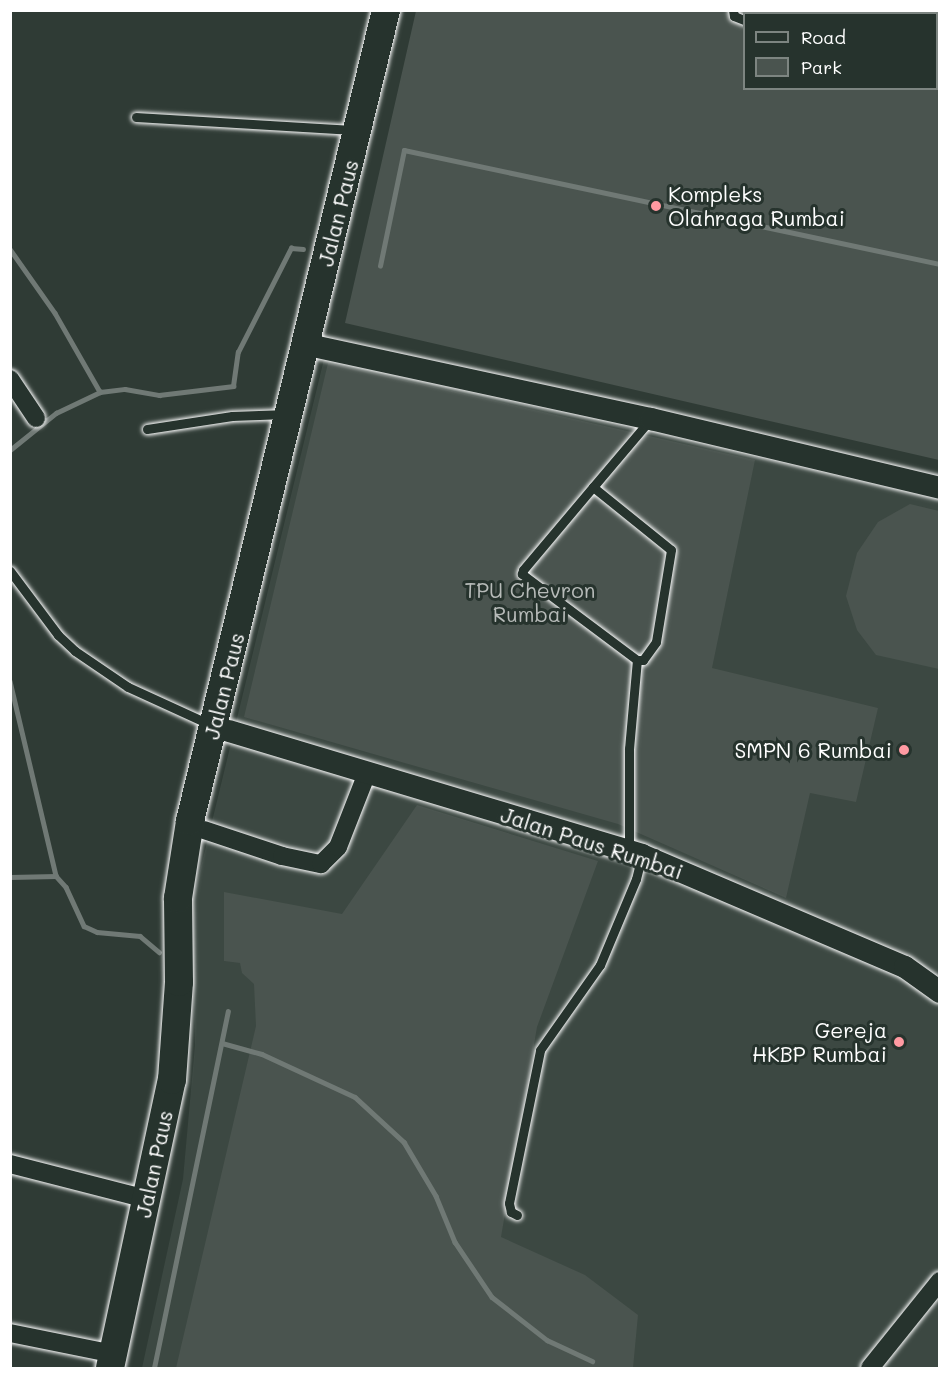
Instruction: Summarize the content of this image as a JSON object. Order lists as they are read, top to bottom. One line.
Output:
{"streets":{"main road":["Jalan Paus"],"street":["Jalan Paus Rumbai"]},"crossings":[["Jalan Paus","Jalan Paus Rumbai"]],"parks":["TPU Chevron Rumbai"],"places":["Kompleks Olahraga Rumbai","SMPN 6 Rumbai","Gereja HKBP Rumbai"],"legend":["Road","Park"]}
